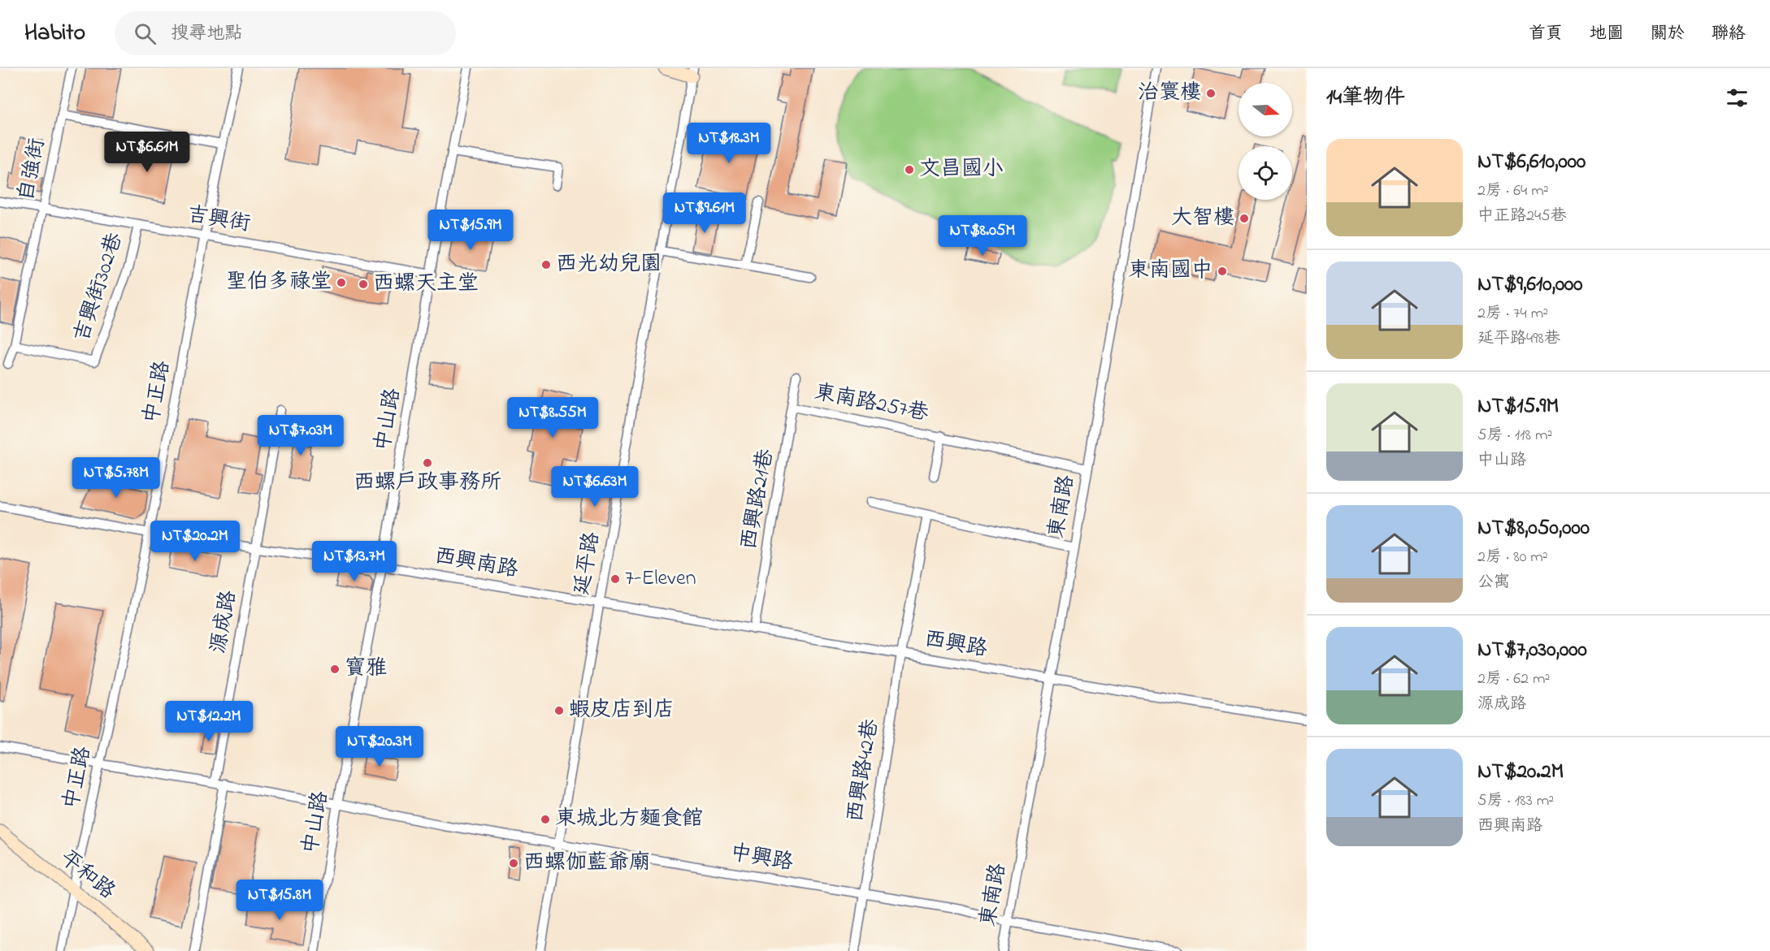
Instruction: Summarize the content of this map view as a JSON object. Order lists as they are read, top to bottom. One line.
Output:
{"streets":{"main road":["平和路"],"street":["自強街","吉興街","吉興街302巷","中正路","東南路257巷","中山路","西興路21巷","東南路","西興南路","延平路","源成路","西興路","西興路42巷","中興路"]},"crossings":[["自強街","吉興街"],["自強街","吉興街302巷"],["吉興街","吉興街302巷"],["吉興街","中正路"],["吉興街","中山路"],["中正路","西興南路"],["中正路","中興路"],["中正路","平和路"],["東南路257巷","西興路21巷"],["東南路257巷","東南路"],["中山路","西興南路"],["中山路","中興路"],["西興路21巷","西興路"],["東南路","西興路"],["東南路","中興路"],["西興南路","延平路"],["西興南路","源成路"],["西興南路","西興路"],["延平路","西興路"],["延平路","中興路"],["源成路","中興路"],["西興路","西興路42巷"],["西興路42巷","中興路"]],"places":["治寰樓","文昌國小","大智樓","西光幼兒園","東南國中","聖伯多祿堂","西螺天主堂","西螺戶政事務所","7-Eleven","寶雅","蝦皮店到店","東城北方麵食館","西螺伽藍爺廟"],"north":"right","page":{"header":"Habito","search":"搜尋地點","nav":["首頁","地圖","關於","聯絡"],"heading":"14筆物件","price":["NT$18.3M","NT$6.61M","NT$9.61M","NT$15.9M","NT$8.05M","NT$8.55M","NT$7.03M","NT$5.78M","NT$6.63M","NT$20.2M","NT$13.7M","NT$12.2M","NT$20.3M","NT$15.8M"],"list":[{"name":"NT$6,610,000","note":"2房 · 64 m² · 中正路245巷"},{"name":"NT$9,610,000","note":"2房 · 74 m² · 延平路498巷"},{"name":"NT$15.9M","note":"5房 · 118 m² · 中山路"},{"name":"NT$8,050,000","note":"2房 · 80 m² · 公寓"},{"name":"NT$7,030,000","note":"2房 · 62 m² · 源成路"},{"name":"NT$20.2M","note":"5房 · 183 m² · 西興南路"}]}}
